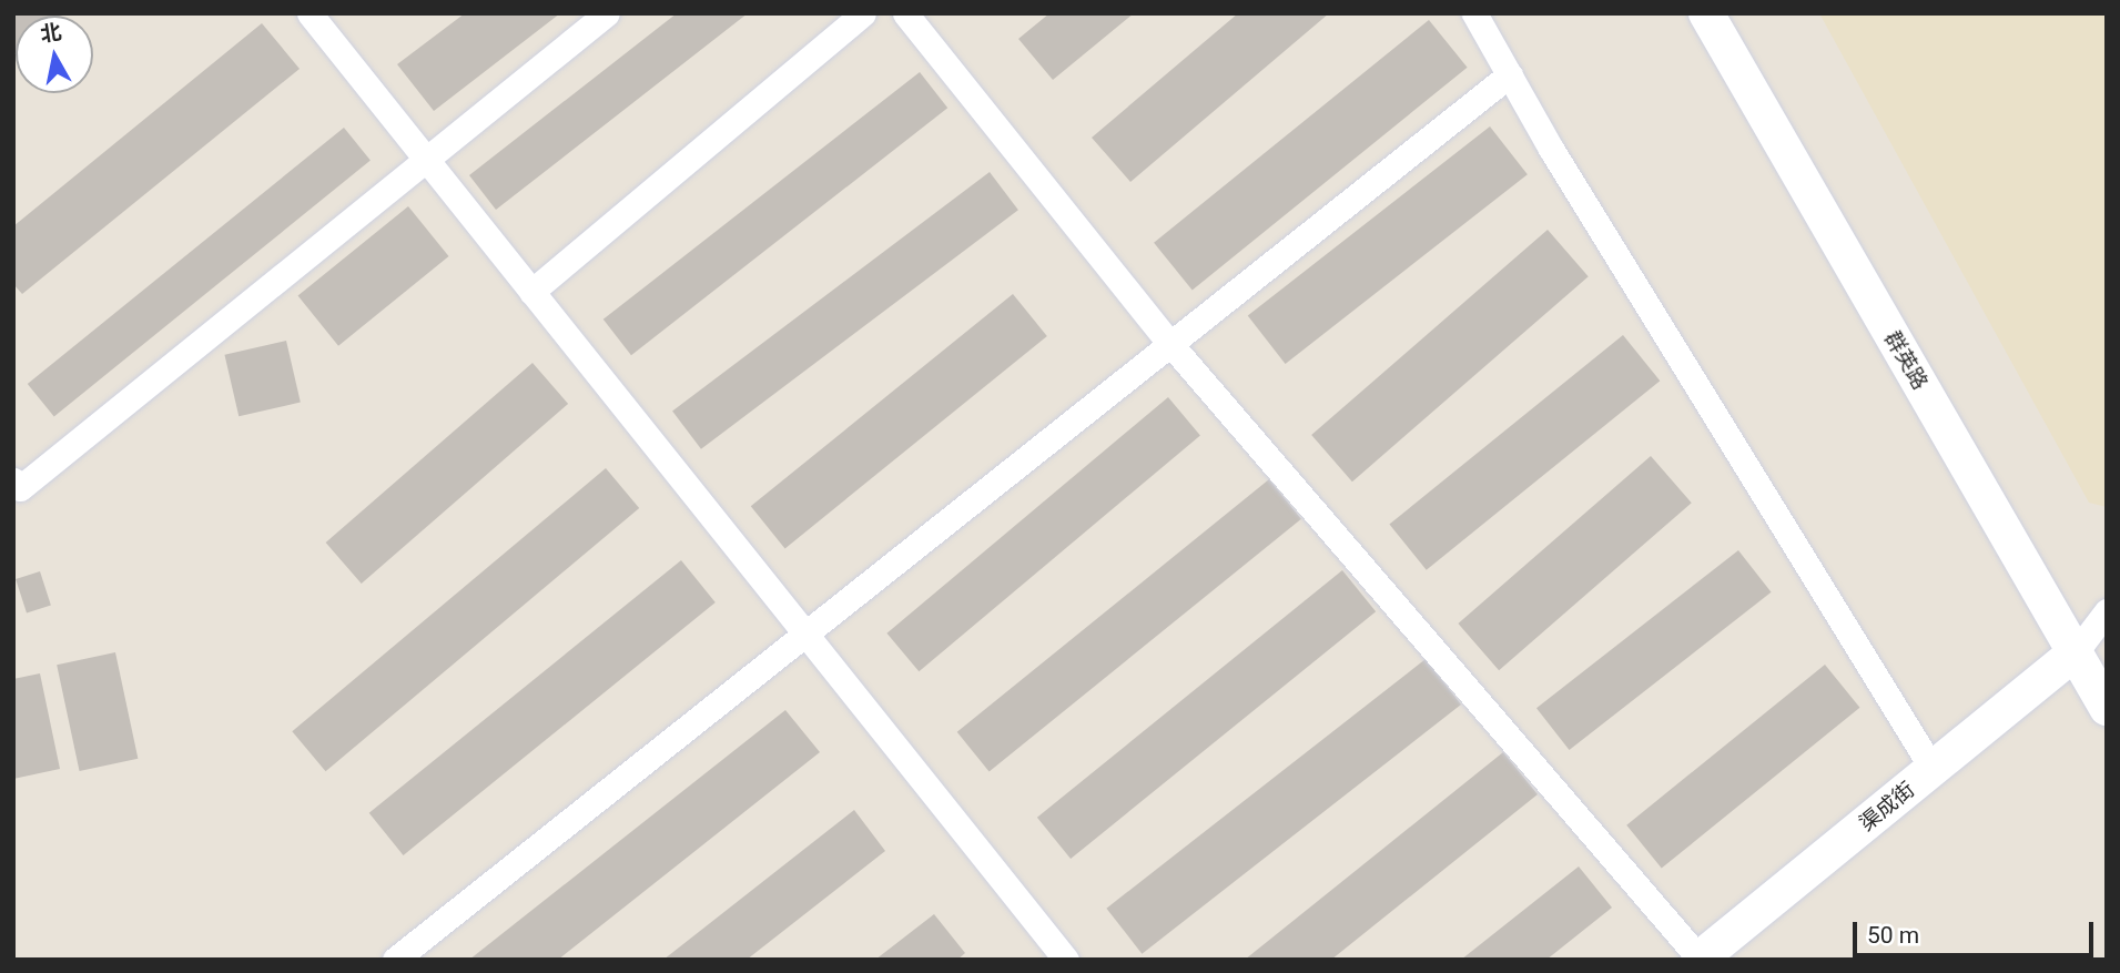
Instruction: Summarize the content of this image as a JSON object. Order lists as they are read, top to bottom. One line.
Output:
{"streets":{"street":["群英路","渠成街"]},"crossings":[["群英路","渠成街"]],"scale_bar":"50 m","north":"top"}
